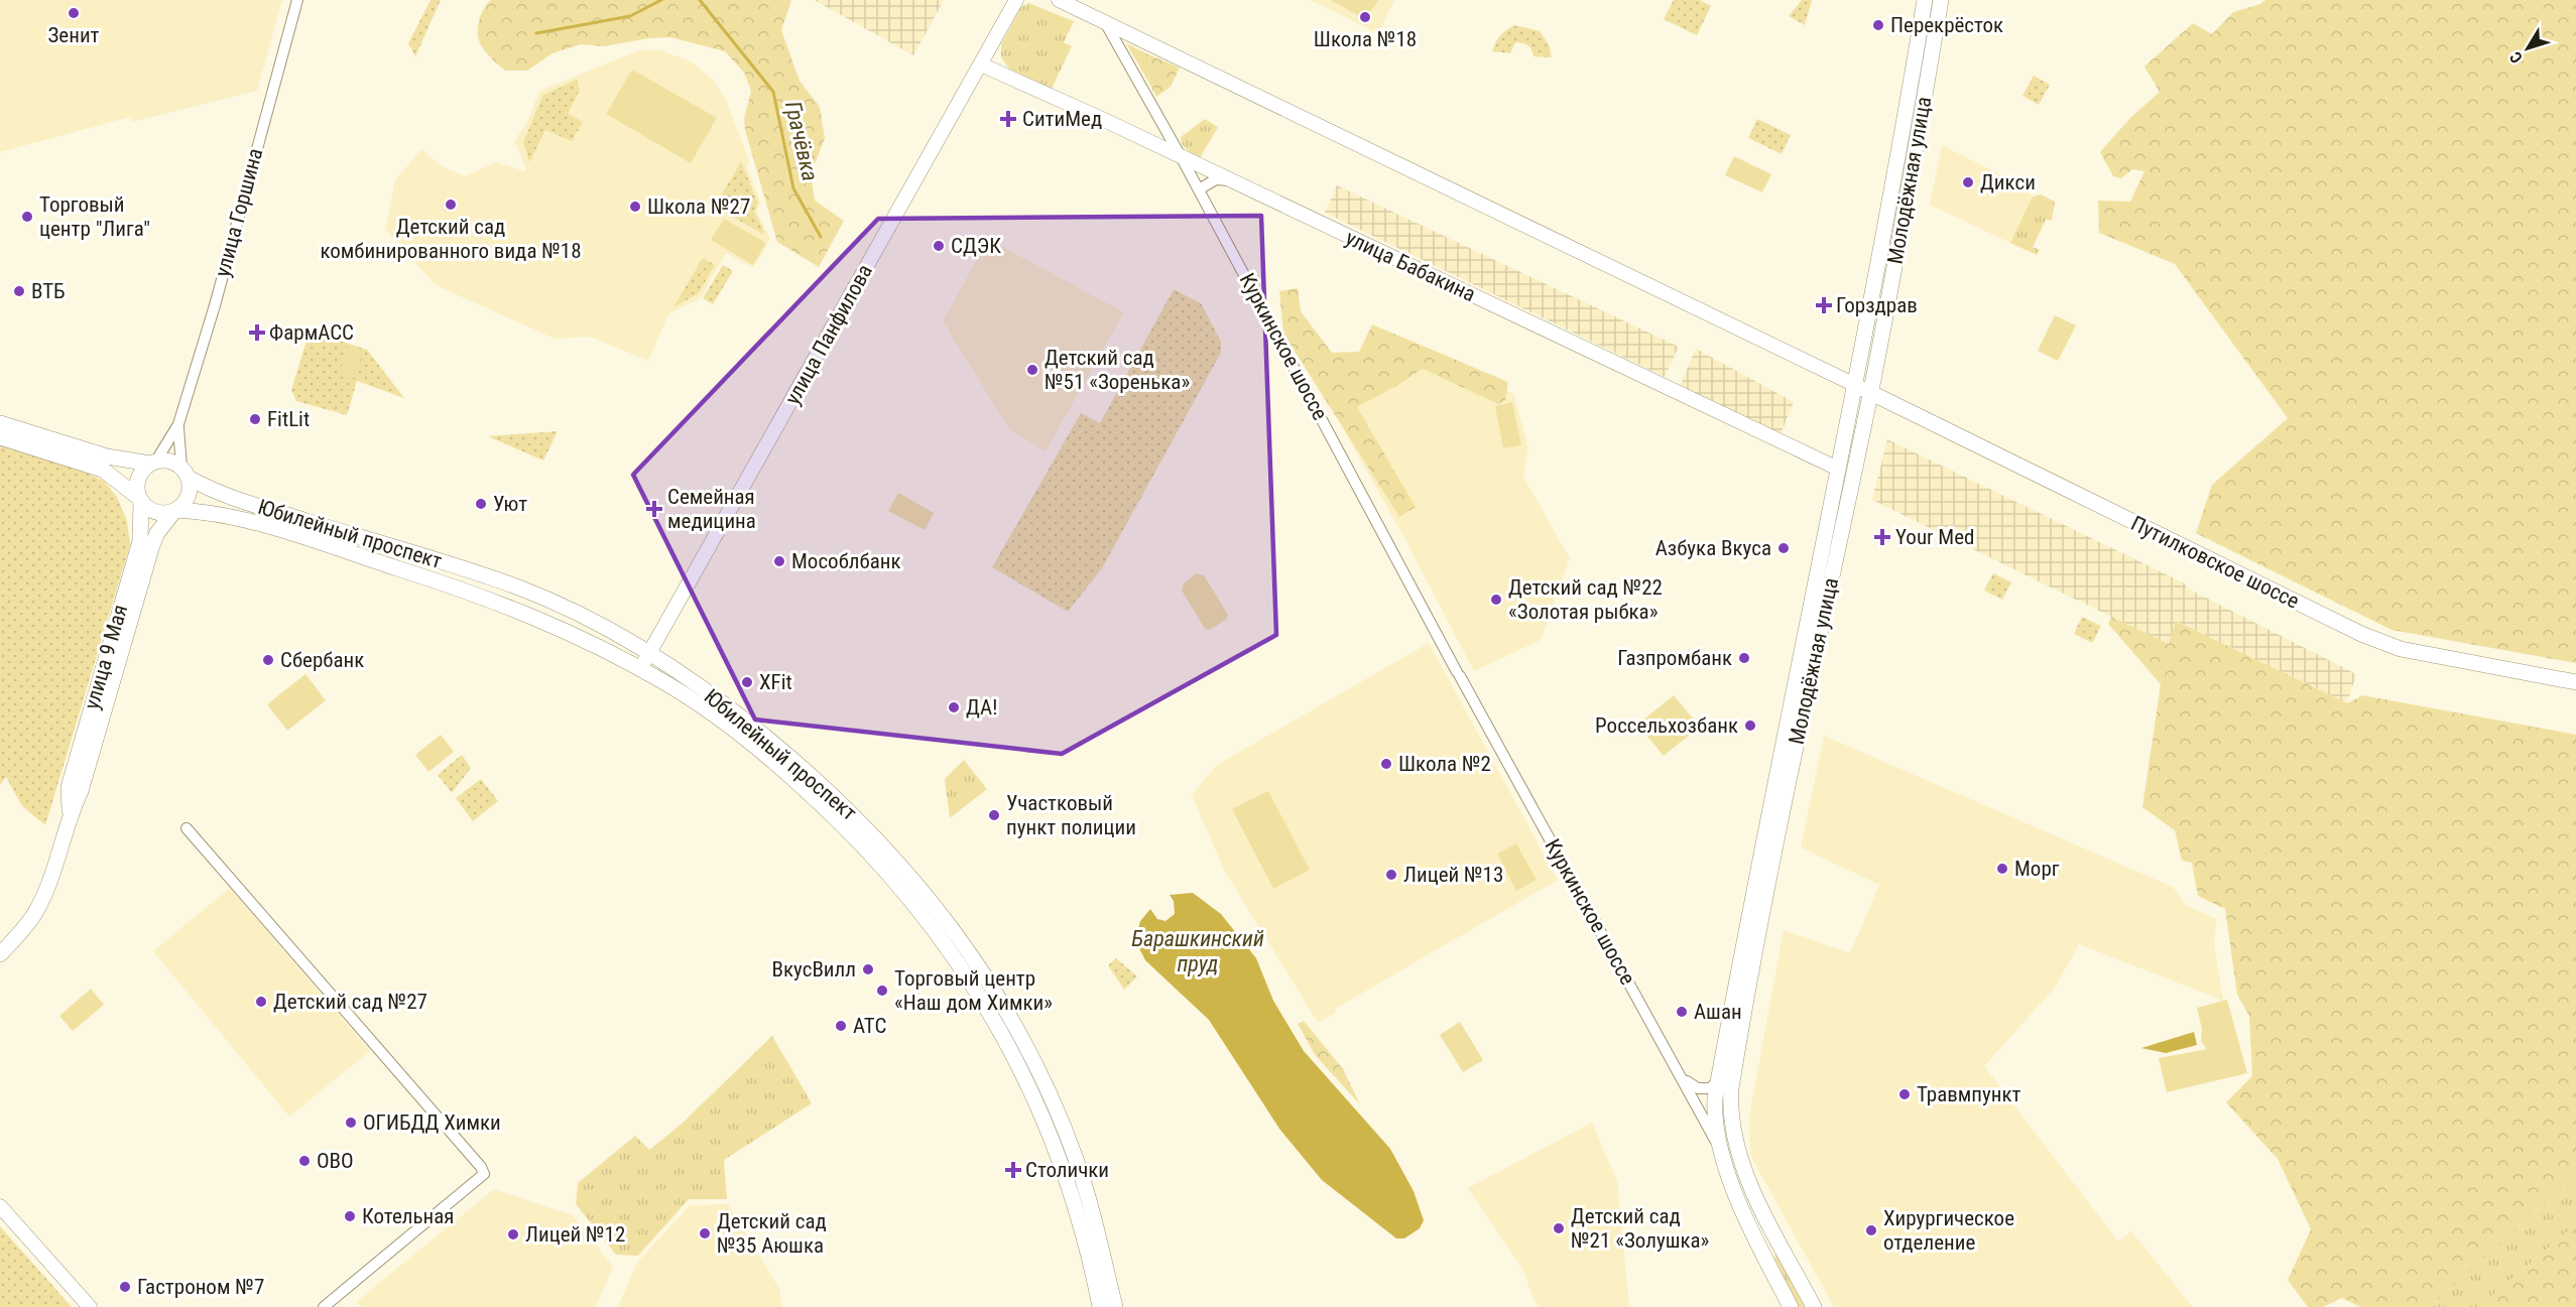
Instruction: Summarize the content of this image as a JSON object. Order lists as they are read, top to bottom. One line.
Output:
{"streets":{"main road":["Молодёжная улица","Юбилейный проспект","Путилковское шоссе","улица 9 Мая"],"street":["улица Горшина","улица Бабакина","улица Панфилова","Куркинское шоссе"]},"crossings":[["Молодёжная улица","улица Бабакина"],["Молодёжная улица","Куркинское шоссе"],["Молодёжная улица","Путилковское шоссе"],["улица Горшина","Юбилейный проспект"],["улица Горшина","улица 9 Мая"],["улица Бабакина","улица Панфилова"],["улица Бабакина","Куркинское шоссе"],["улица Панфилова","Юбилейный проспект"],["Юбилейный проспект","улица 9 Мая"]],"water":["Грачёвка","Барашкинский пруд"],"places":{"other":["Зенит","Школа №18","Перекрёсток","Дикси","Детский сад комбинированного вида №18","Школа №27","Торговый центр \"Лига\"","СДЭК","ВТБ","Детский сад №51 «Зоренька»","FitLit","Уют","Азбука Вкуса","Мособлбанк","Детский сад №22 «Золотая рыбка»","Газпромбанк","Сбербанк","XFit","ДА!","Россельхозбанк","Школа №2","Участковый пункт полиции","Морг","Лицей №13","ВкусВилл","Торговый центр «Наш дом Химки»","Детский сад №27","Ашан","АТС","Травмпункт","ОГИБДД Химки","ОВО","Котельная","Детский сад №21 «Золушка»","Хирургическое отделение","Детский сад №35 Аюшка","Лицей №12","Гастроном №7"],"health":["СитиМед","Горздрав","ФармАСС","Семейная медицина","Your Med","Столички"]},"north":"bottom left"}
